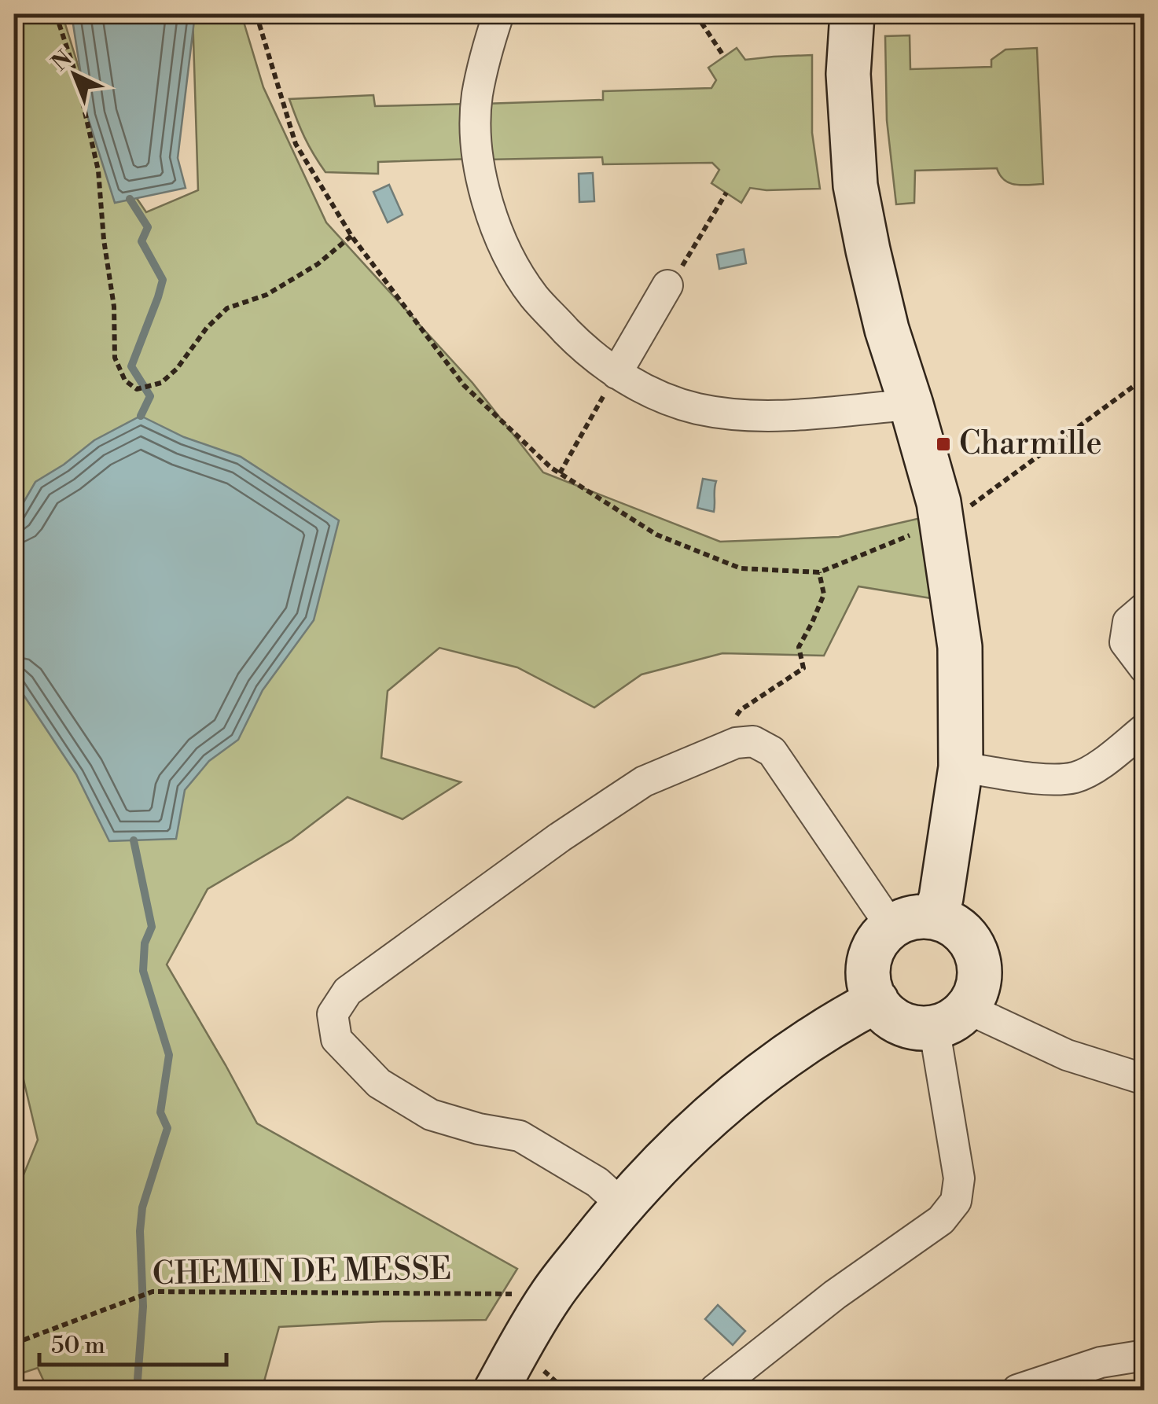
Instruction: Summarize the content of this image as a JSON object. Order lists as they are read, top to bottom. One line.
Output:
{"streets":{"path":["CHEMIN DE MESSE"]},"places":{"transit":["Charmille"]},"scale_bar":"50 m","north":"top left"}
